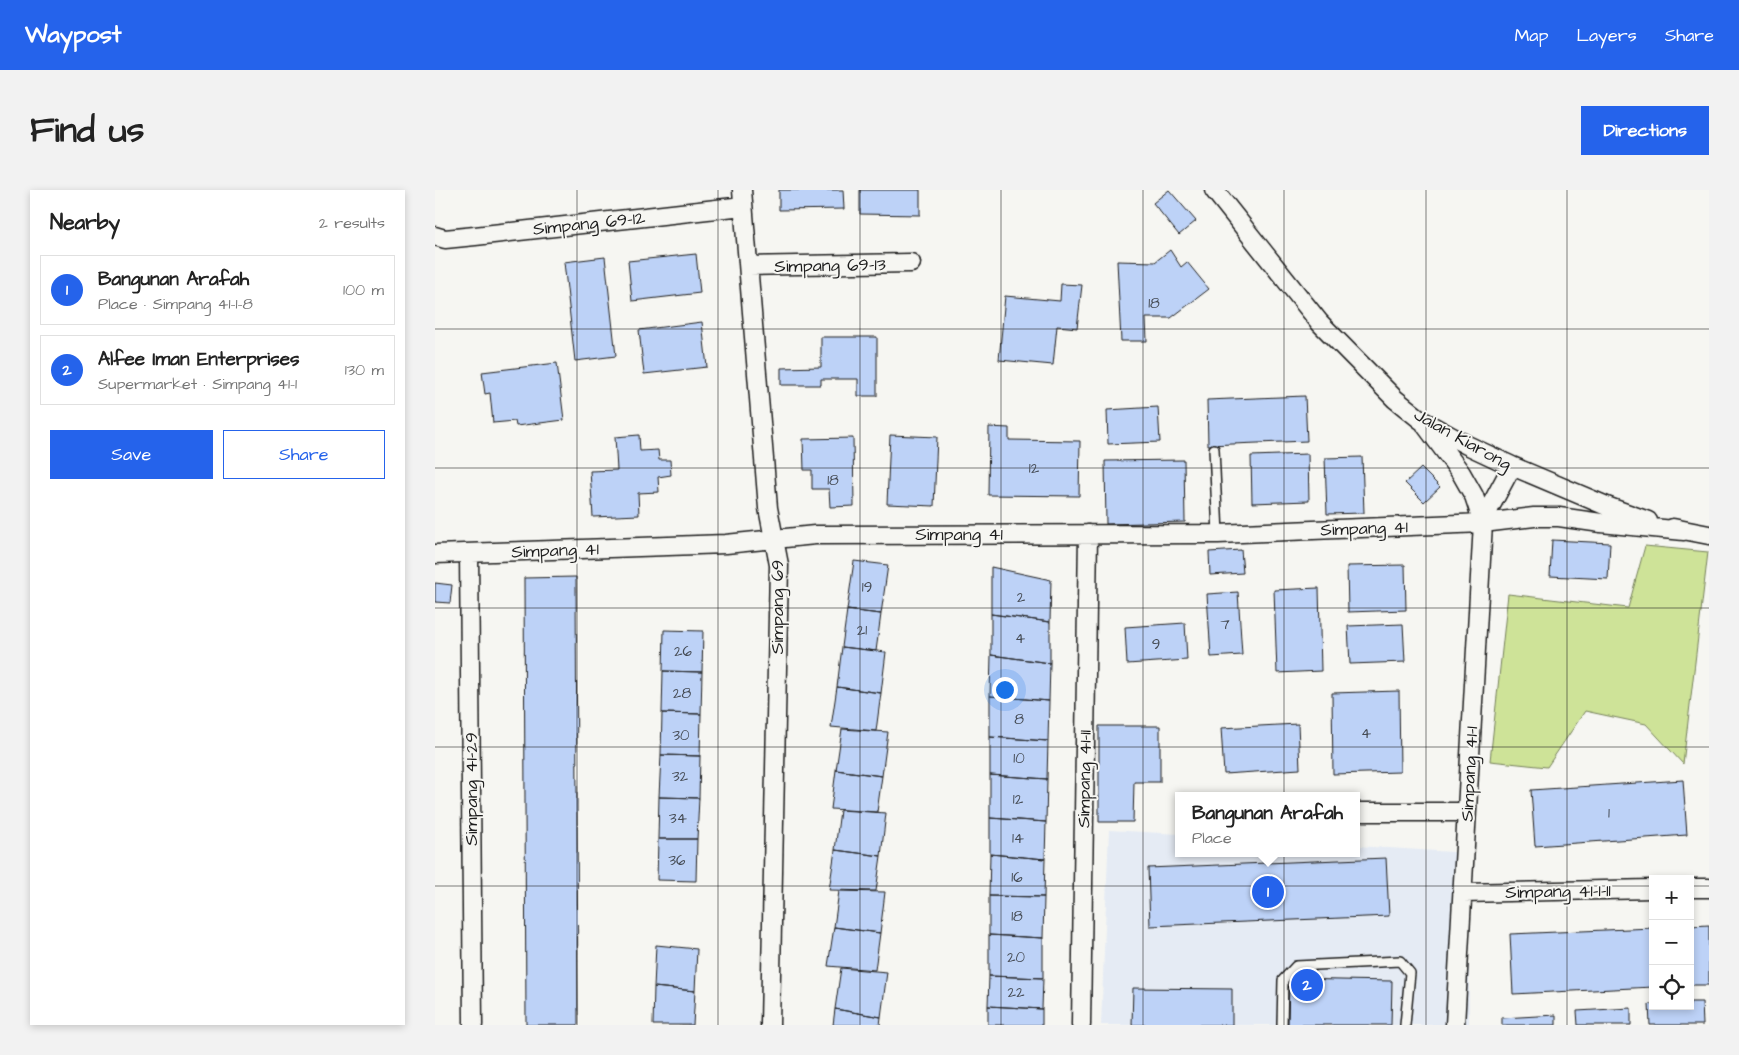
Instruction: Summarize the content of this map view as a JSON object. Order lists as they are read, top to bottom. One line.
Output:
{"streets":{"street":["Simpang 69-12","Simpang 69-13","Jalan Kiarong","Simpang 41","Simpang 69","Simpang 41-1","Simpang 41-11","Simpang 41-29","Simpang 41-1-11"]},"crossings":[["Simpang 69-12","Simpang 69"],["Simpang 69-13","Simpang 69"],["Jalan Kiarong","Simpang 41-1"],["Simpang 41","Simpang 69"],["Simpang 41","Simpang 41-1"],["Simpang 41","Simpang 41-11"],["Simpang 41","Simpang 41-29"],["Simpang 41-1","Simpang 41-1-11"]],"house_numbers":["18","12","18","19","2","7","21","4","9","26","28","8","4","30","10","32","12","1","34","14","36","16","18","20","22"],"page":{"header":"Waypost","nav":["Map","Layers","Share"],"title":"Find us","buttons":["Directions",["Save","Share"]],"heading":["Nearby","2 results"],"list":[{"mark":"1","name":"Bangunan Arafah","note":"Place · Simpang 41-1-8","value":"100 m"},{"mark":"2","name":"Alfee Iman Enterprises","note":"Supermarket · Simpang 41-1","value":"130 m"}],"popup":["Bangunan Arafah","Place"],"pins":["1","2"],"map_buttons":["+","−"]}}
